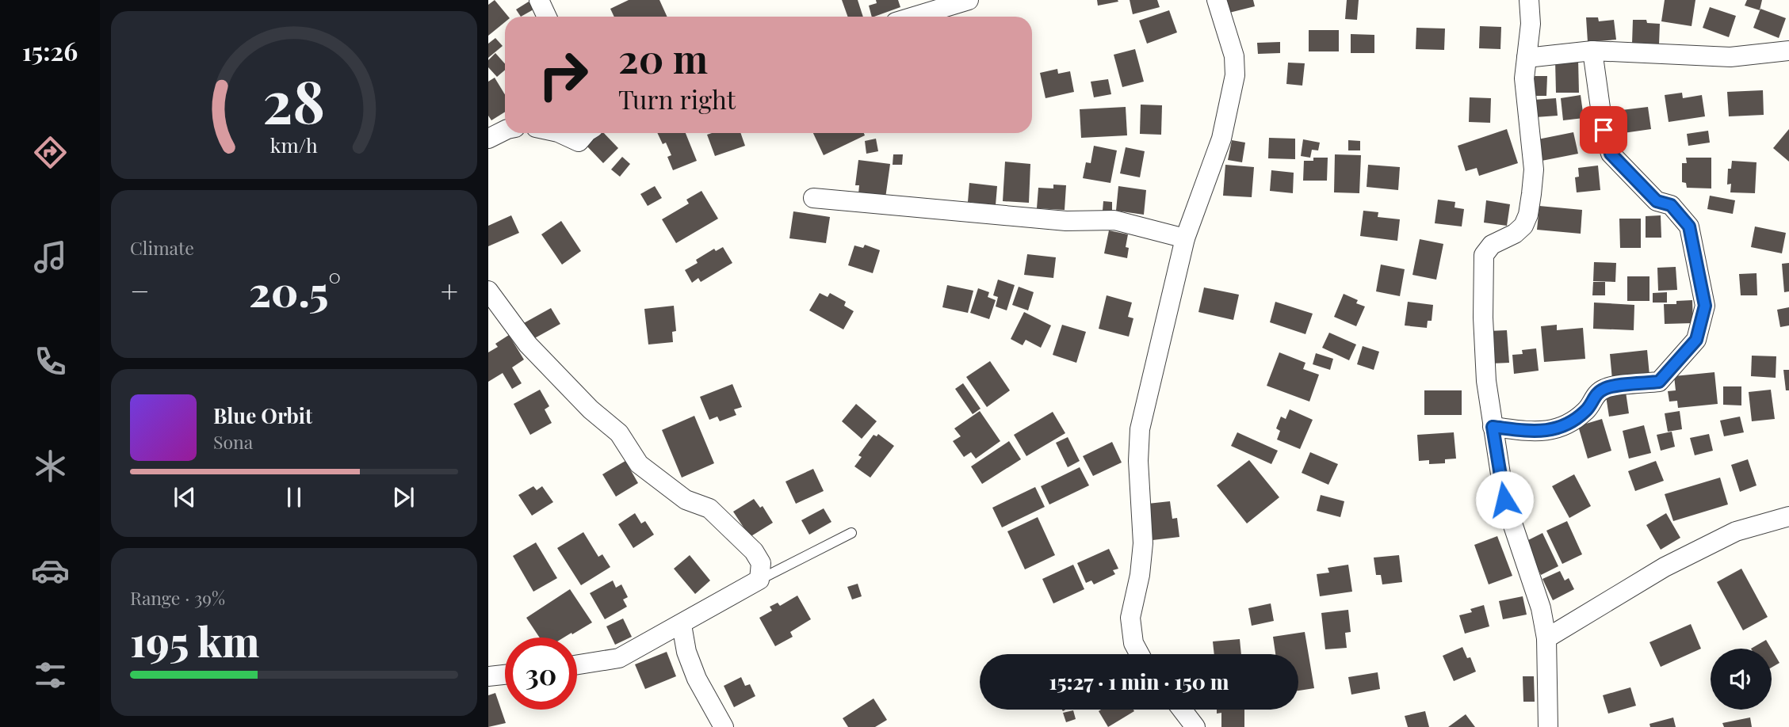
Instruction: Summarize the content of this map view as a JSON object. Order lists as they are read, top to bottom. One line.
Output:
{"page":{"tabs":"15:26","turn":["20 m","Turn right"],"tile":["Climate",["Range · 39%","195 km"]],"heat":["−","20.5°","+"],"song":["Blue Orbit","Sona"],"limit":"30","trip":"15:27 · 1 min · 150 m","gauge":["28","km/h"]}}
